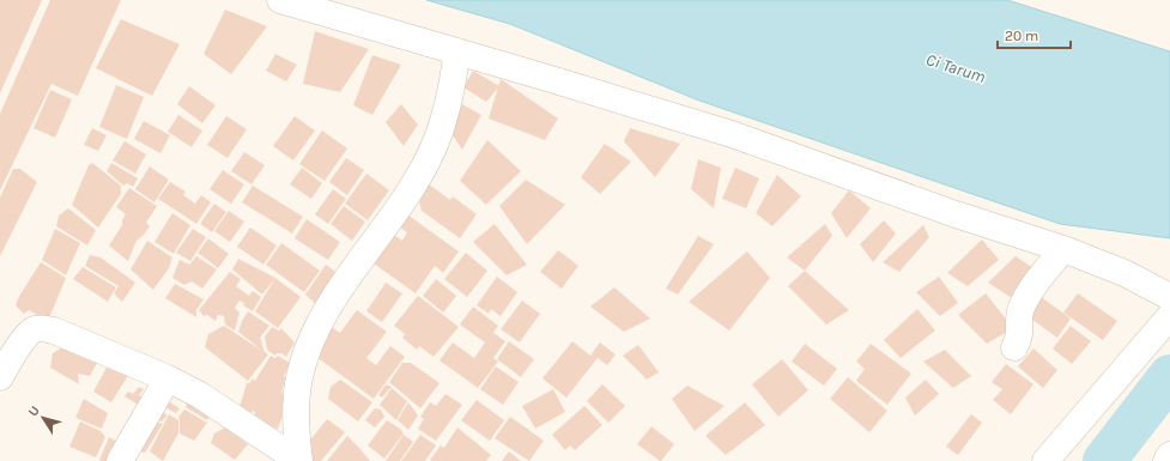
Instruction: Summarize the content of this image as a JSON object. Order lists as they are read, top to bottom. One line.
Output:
{"water":["Ci Tarum"],"scale_bar":"20 m","north":"top left"}
